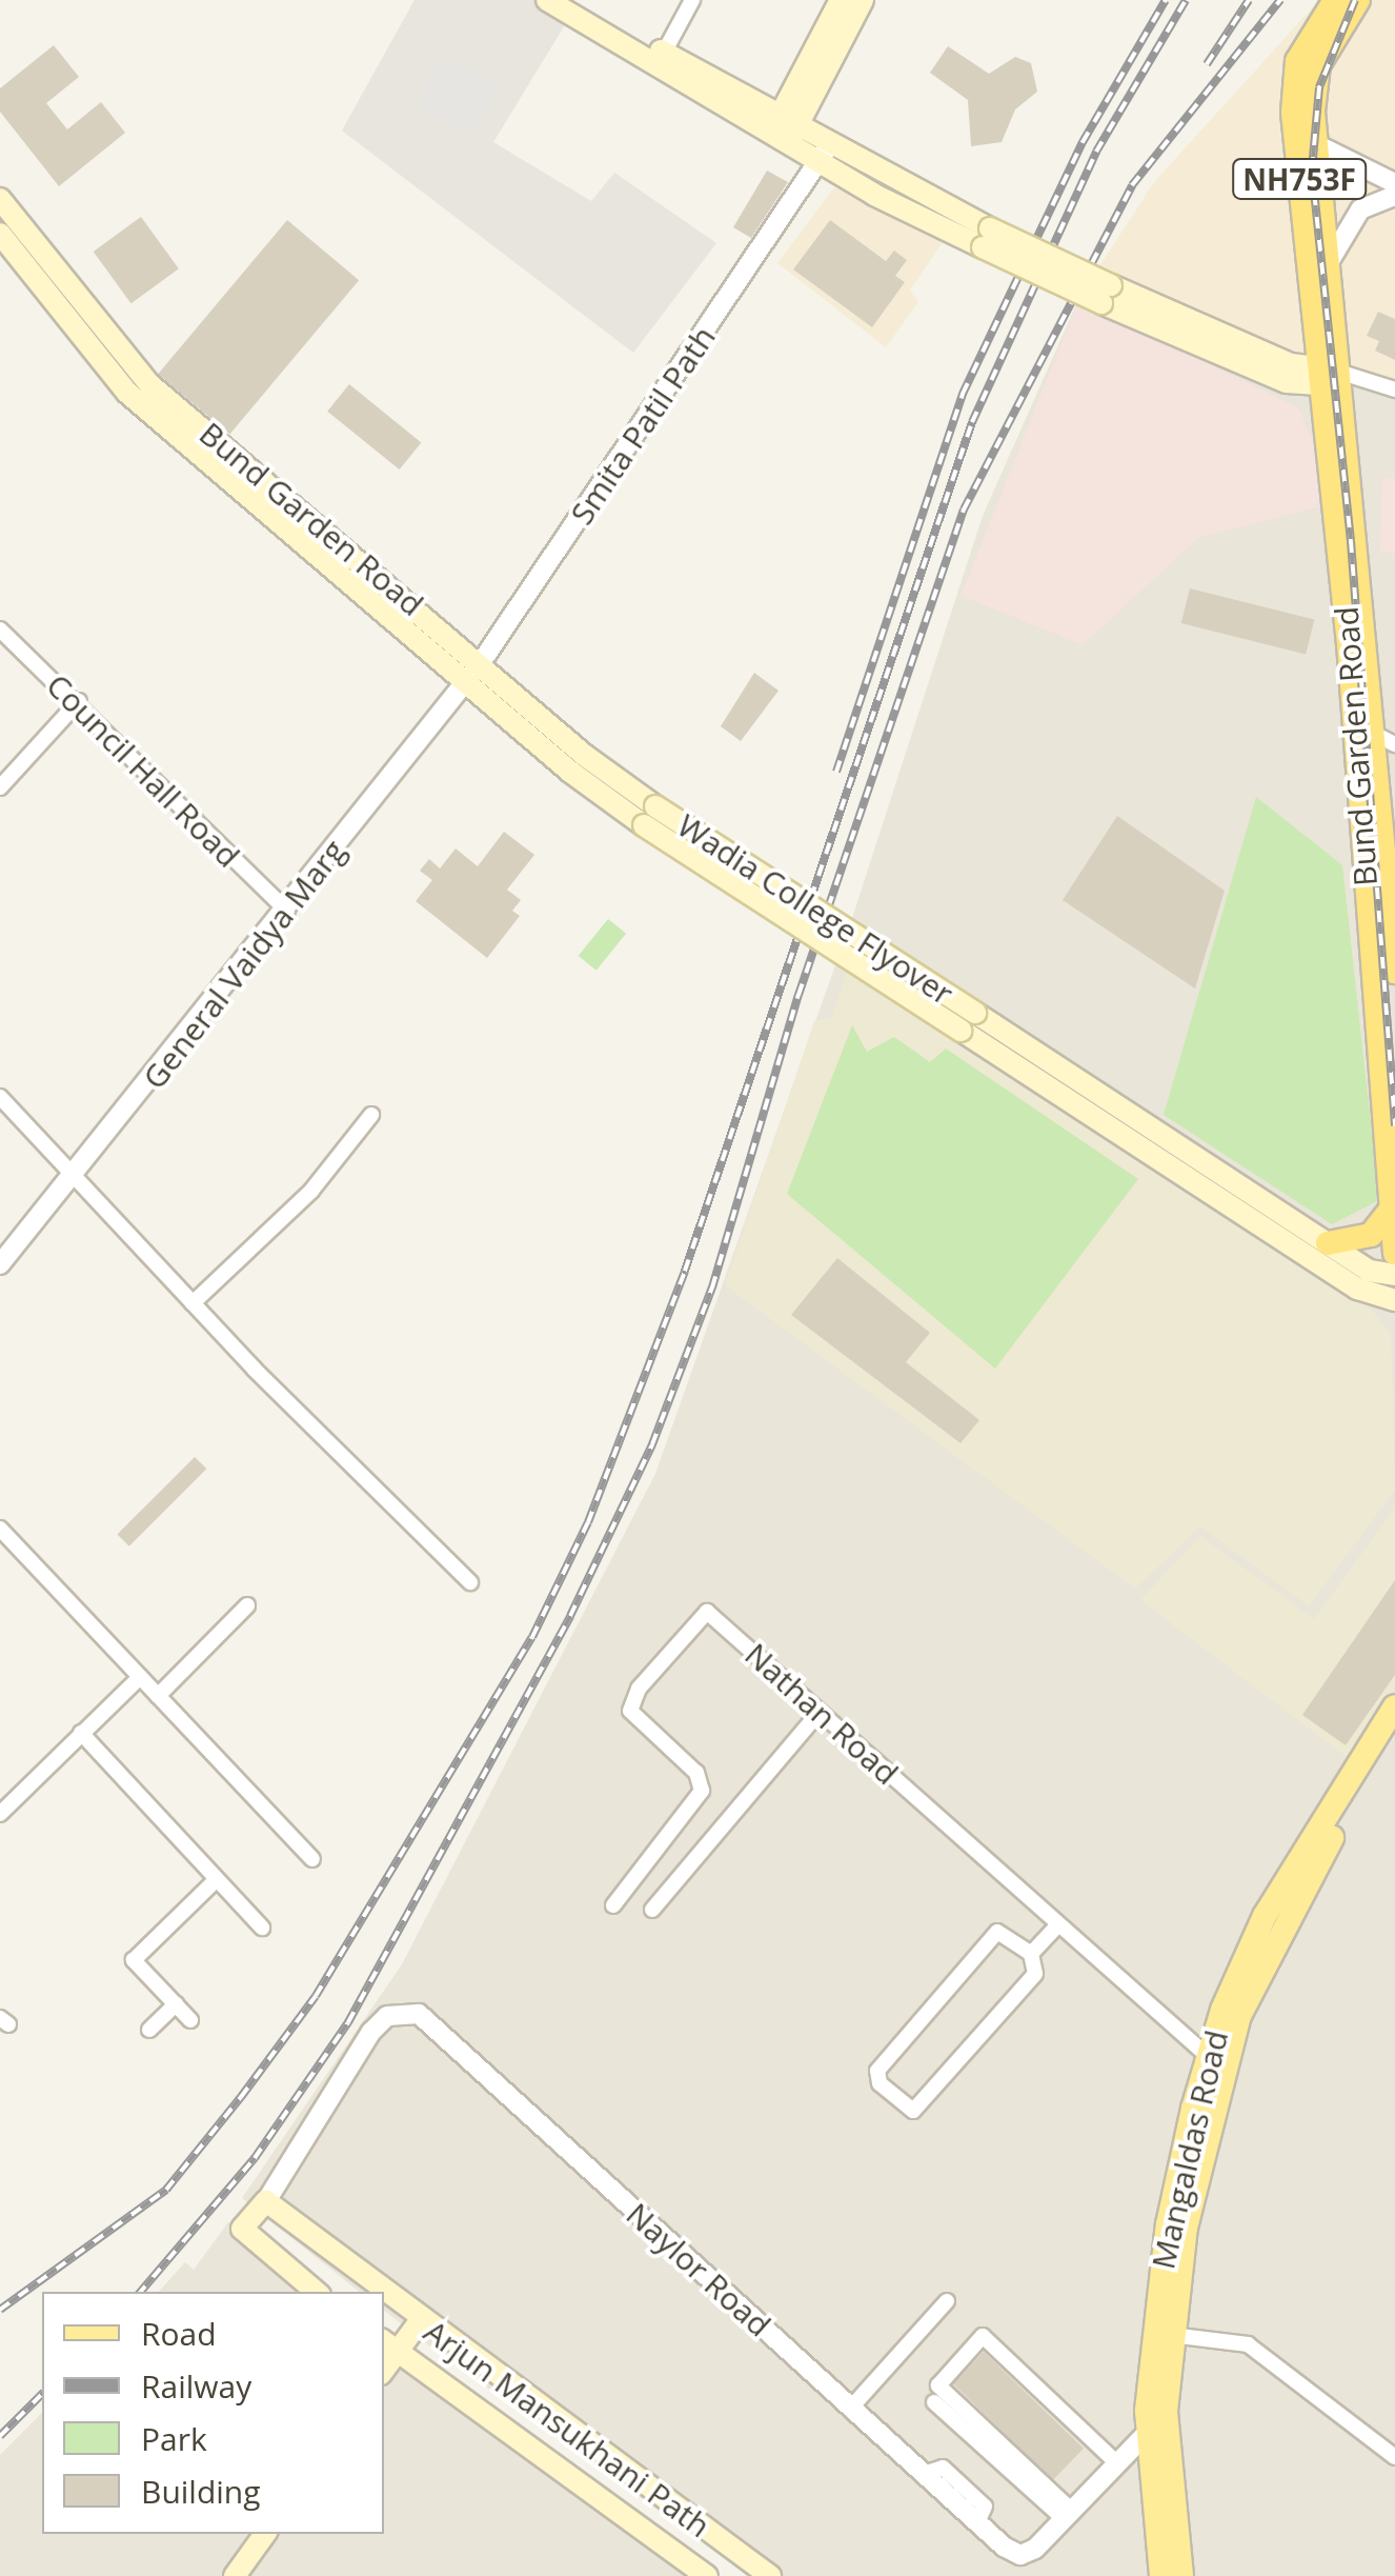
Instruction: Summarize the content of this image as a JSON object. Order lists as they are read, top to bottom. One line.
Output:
{"streets":{"highway":["NH753F","Bund Garden Road"],"main road":["Wadia College Flyover","Mangaldas Road","Arjun Mansukhani Path"],"street":["Smita Patil Path","Council Hall Road","General Vaidya Marg","Nathan Road","Naylor Road"]},"crossings":[["NH753F","Bund Garden Road"],["Smita Patil Path","Bund Garden Road"],["Smita Patil Path","General Vaidya Marg"],["Bund Garden Road","Wadia College Flyover"],["Bund Garden Road","General Vaidya Marg"],["Council Hall Road","General Vaidya Marg"],["Nathan Road","Mangaldas Road"],["Mangaldas Road","Naylor Road"],["Naylor Road","Arjun Mansukhani Path"]],"legend":["Road","Railway","Park","Building"]}
